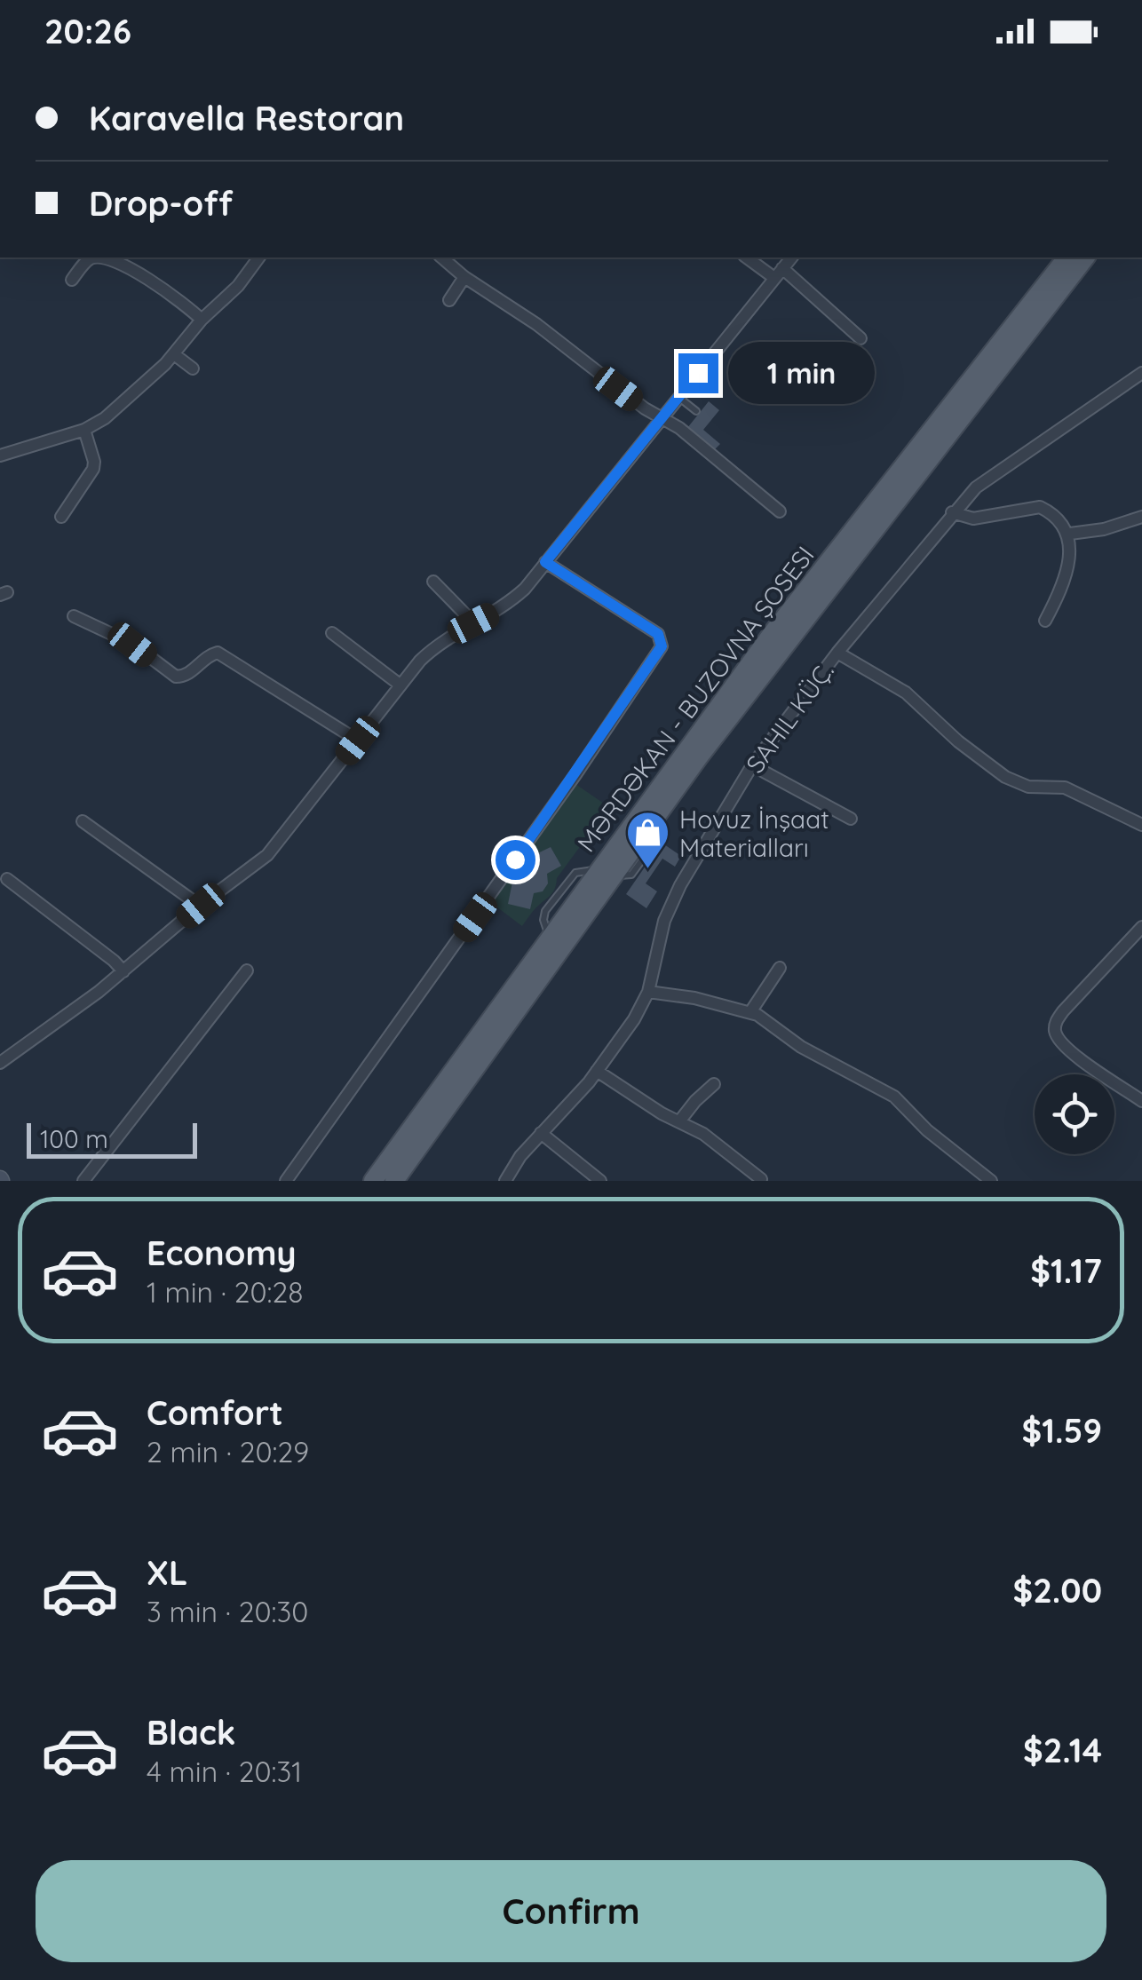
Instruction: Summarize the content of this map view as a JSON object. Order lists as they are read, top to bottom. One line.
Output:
{"streets":{"main road":["MƏRDƏKAN - BUZOVNA ŞOSESI"],"street":["SAHIL KÜÇ."]},"places":{"shop":["Hovuz İnşaat Materialları"]},"scale_bar":"100 m","page":{"status":"20:26","banner":["Karavella Restoran","Drop-off"],"bubble":"1 min","scale":"100 m","list":[{"name":"Economy","note":"1 min · 20:28","value":"$1.17"},{"name":"Comfort","note":"2 min · 20:29","value":"$1.59"},{"name":"XL","note":"3 min · 20:30","value":"$2.00"},{"name":"Black","note":"4 min · 20:31","value":"$2.14"}],"buttons":"Confirm"}}
